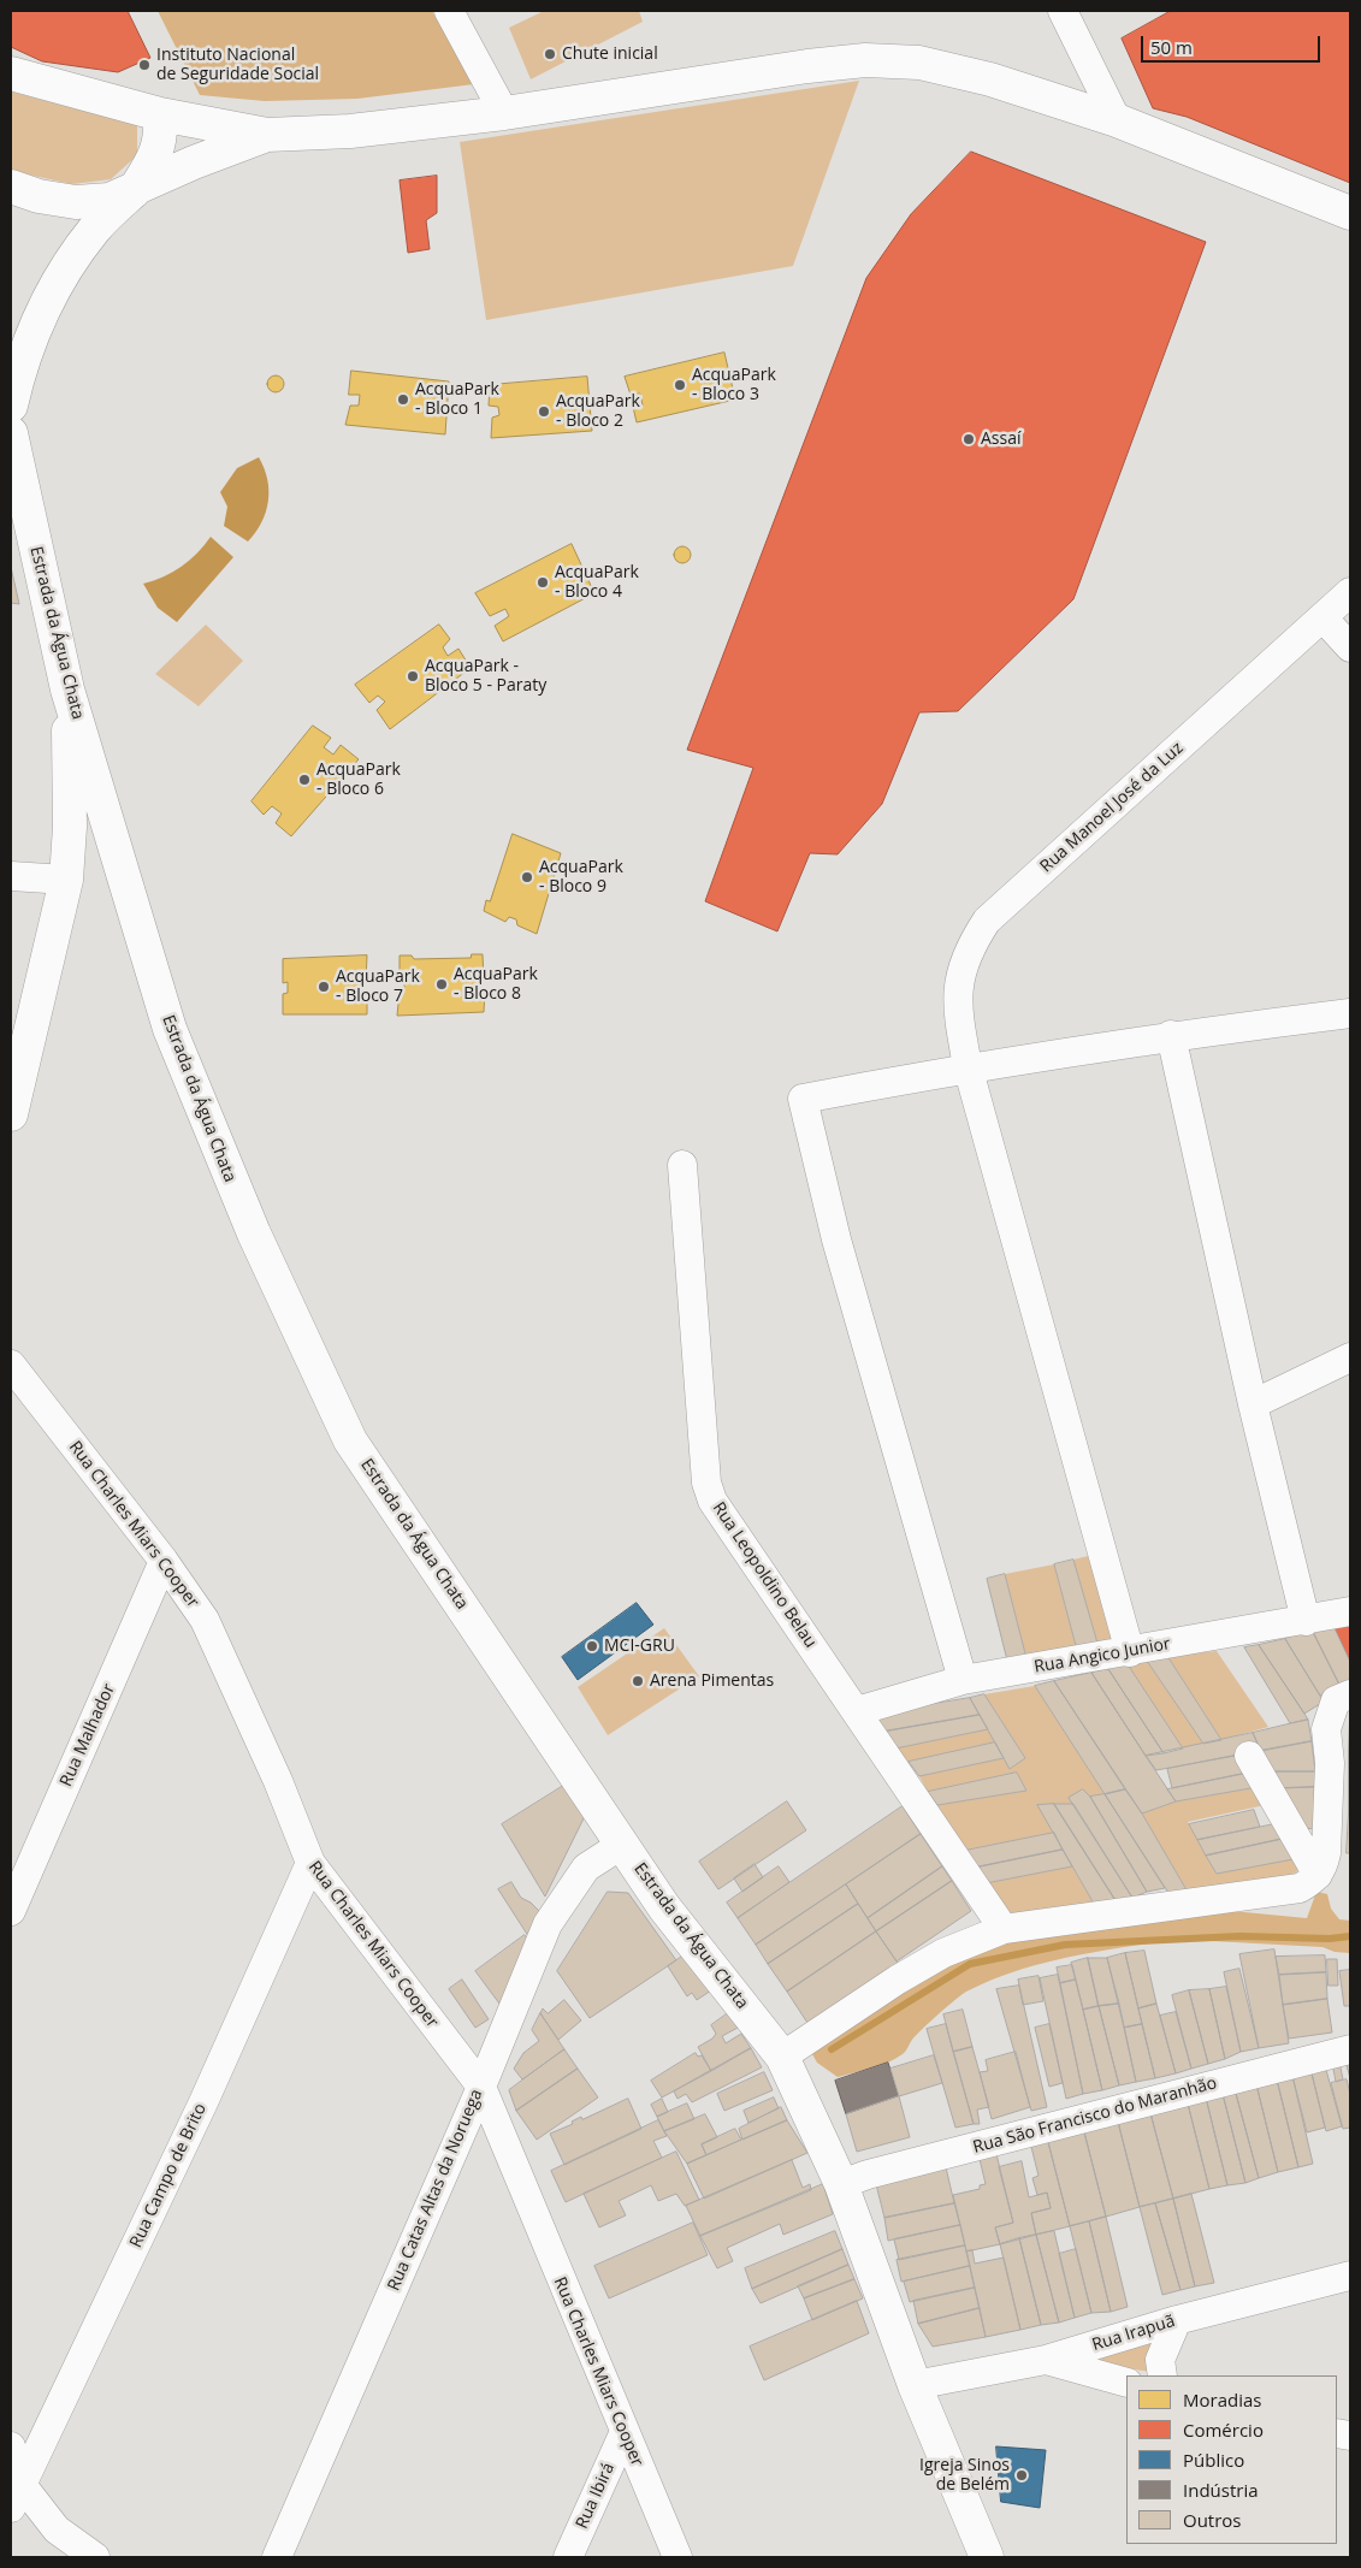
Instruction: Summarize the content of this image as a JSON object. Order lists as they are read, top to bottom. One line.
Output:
{"streets":{"street":["Estrada da Água Chata","Rua Manoel José da Luz","Rua Charles Miars Cooper","Rua Leopoldino Belau","Rua Angico Junior","Rua Malhador","Rua São Francisco do Maranhão","Rua Campo de Brito","Rua Catas Altas da Noruega","Rua Irapuã","Rua Ibirá"]},"crossings":[["Estrada da Água Chata","Rua São Francisco do Maranhão"],["Estrada da Água Chata","Rua Catas Altas da Noruega"],["Estrada da Água Chata","Rua Irapuã"],["Rua Manoel José da Luz","Rua Angico Junior"],["Rua Charles Miars Cooper","Rua Malhador"],["Rua Charles Miars Cooper","Rua Campo de Brito"],["Rua Charles Miars Cooper","Rua Catas Altas da Noruega"],["Rua Charles Miars Cooper","Rua Ibirá"],["Rua Leopoldino Belau","Rua Angico Junior"]],"places":["Chute inicial","Instituto Nacional de Seguridade Social","AcquaPark - Bloco 3","AcquaPark - Bloco 1","AcquaPark - Bloco 2","Assaí","AcquaPark - Bloco 4","AcquaPark - Bloco 5 - Paraty","AcquaPark - Bloco 6","AcquaPark - Bloco 9","AcquaPark - Bloco 8","AcquaPark - Bloco 7","MCI-GRU","Arena Pimentas","Igreja Sinos de Belém"],"legend":["Moradias","Comércio","Público","Indústria","Outros"],"scale_bar":"50 m"}
